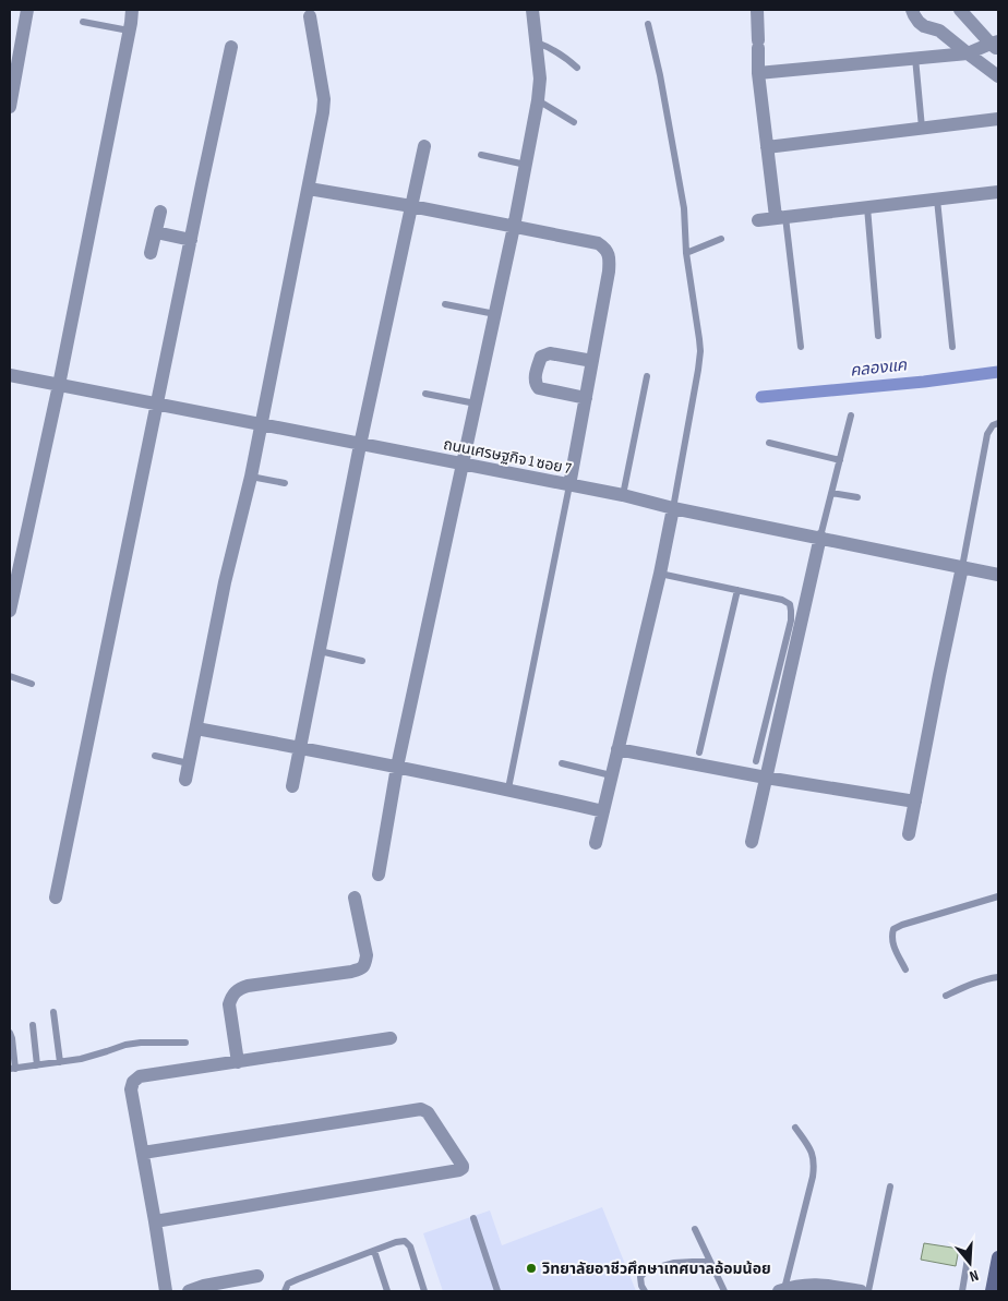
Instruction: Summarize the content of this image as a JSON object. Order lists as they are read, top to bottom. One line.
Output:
{"streets":{"street":["ถนนเศรษฐกิจ 1 ซอย 7"]},"water":["คลองแค"],"places":["วิทยาลัยอาชีวศึกษาเทศบาลอ้อมน้อย"],"north":"bottom"}
